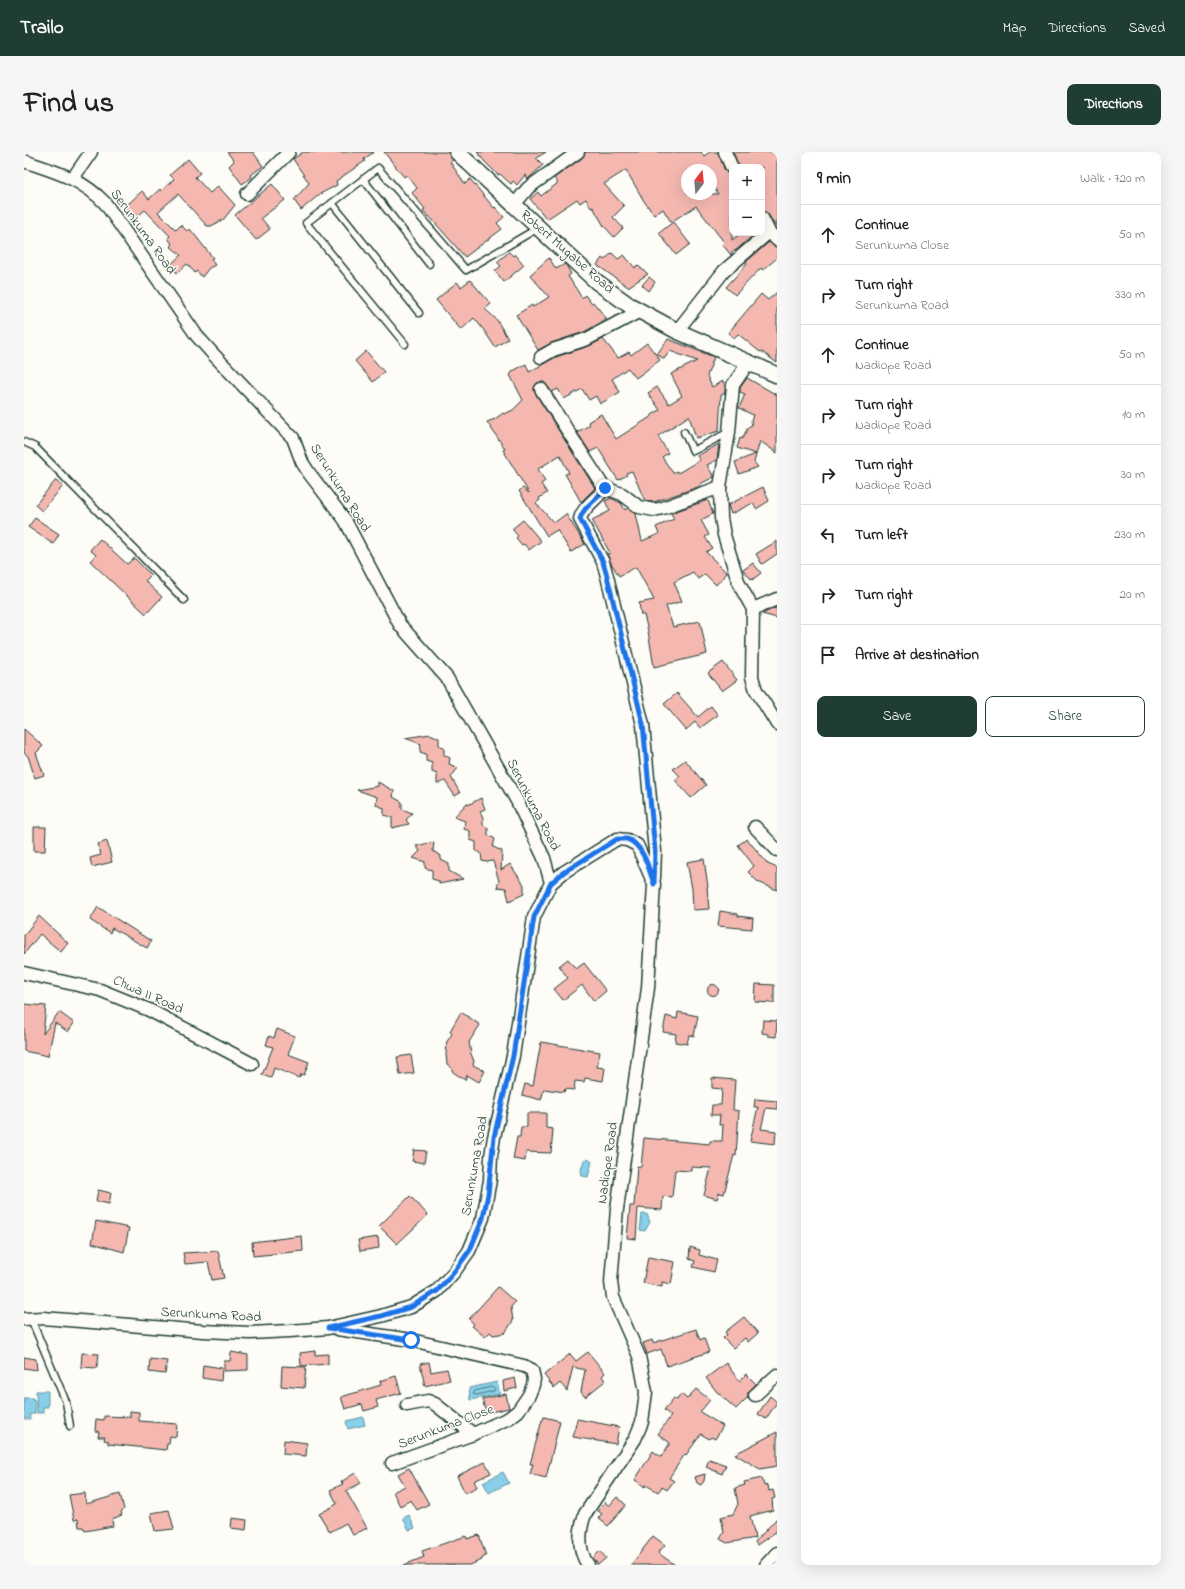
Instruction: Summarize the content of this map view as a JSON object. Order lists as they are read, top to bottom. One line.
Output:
{"streets":{"street":["Serunkuma Road","Robert Mugabe Road","Chwa II Road","Nadiope Road","Serunkuma Close"]},"crossings":[["Serunkuma Road","Nadiope Road"],["Serunkuma Road","Serunkuma Close"]],"north":"top","page":{"header":"Trailo","nav":["Map","Directions","Saved"],"title":"Find us","buttons":["Directions",["Save","Share"]],"heading":["9 min","Walk · 720 m"],"map_buttons":["+","−"],"list":[["Continue","Serunkuma Close","50 m"],["Turn right","Serunkuma Road","330 m"],["Continue","Nadiope Road","50 m"],["Turn right","Nadiope Road","10 m"],["Turn right","Nadiope Road","30 m"],["Turn left","230 m"],["Turn right","20 m"],"Arrive at destination"]}}
